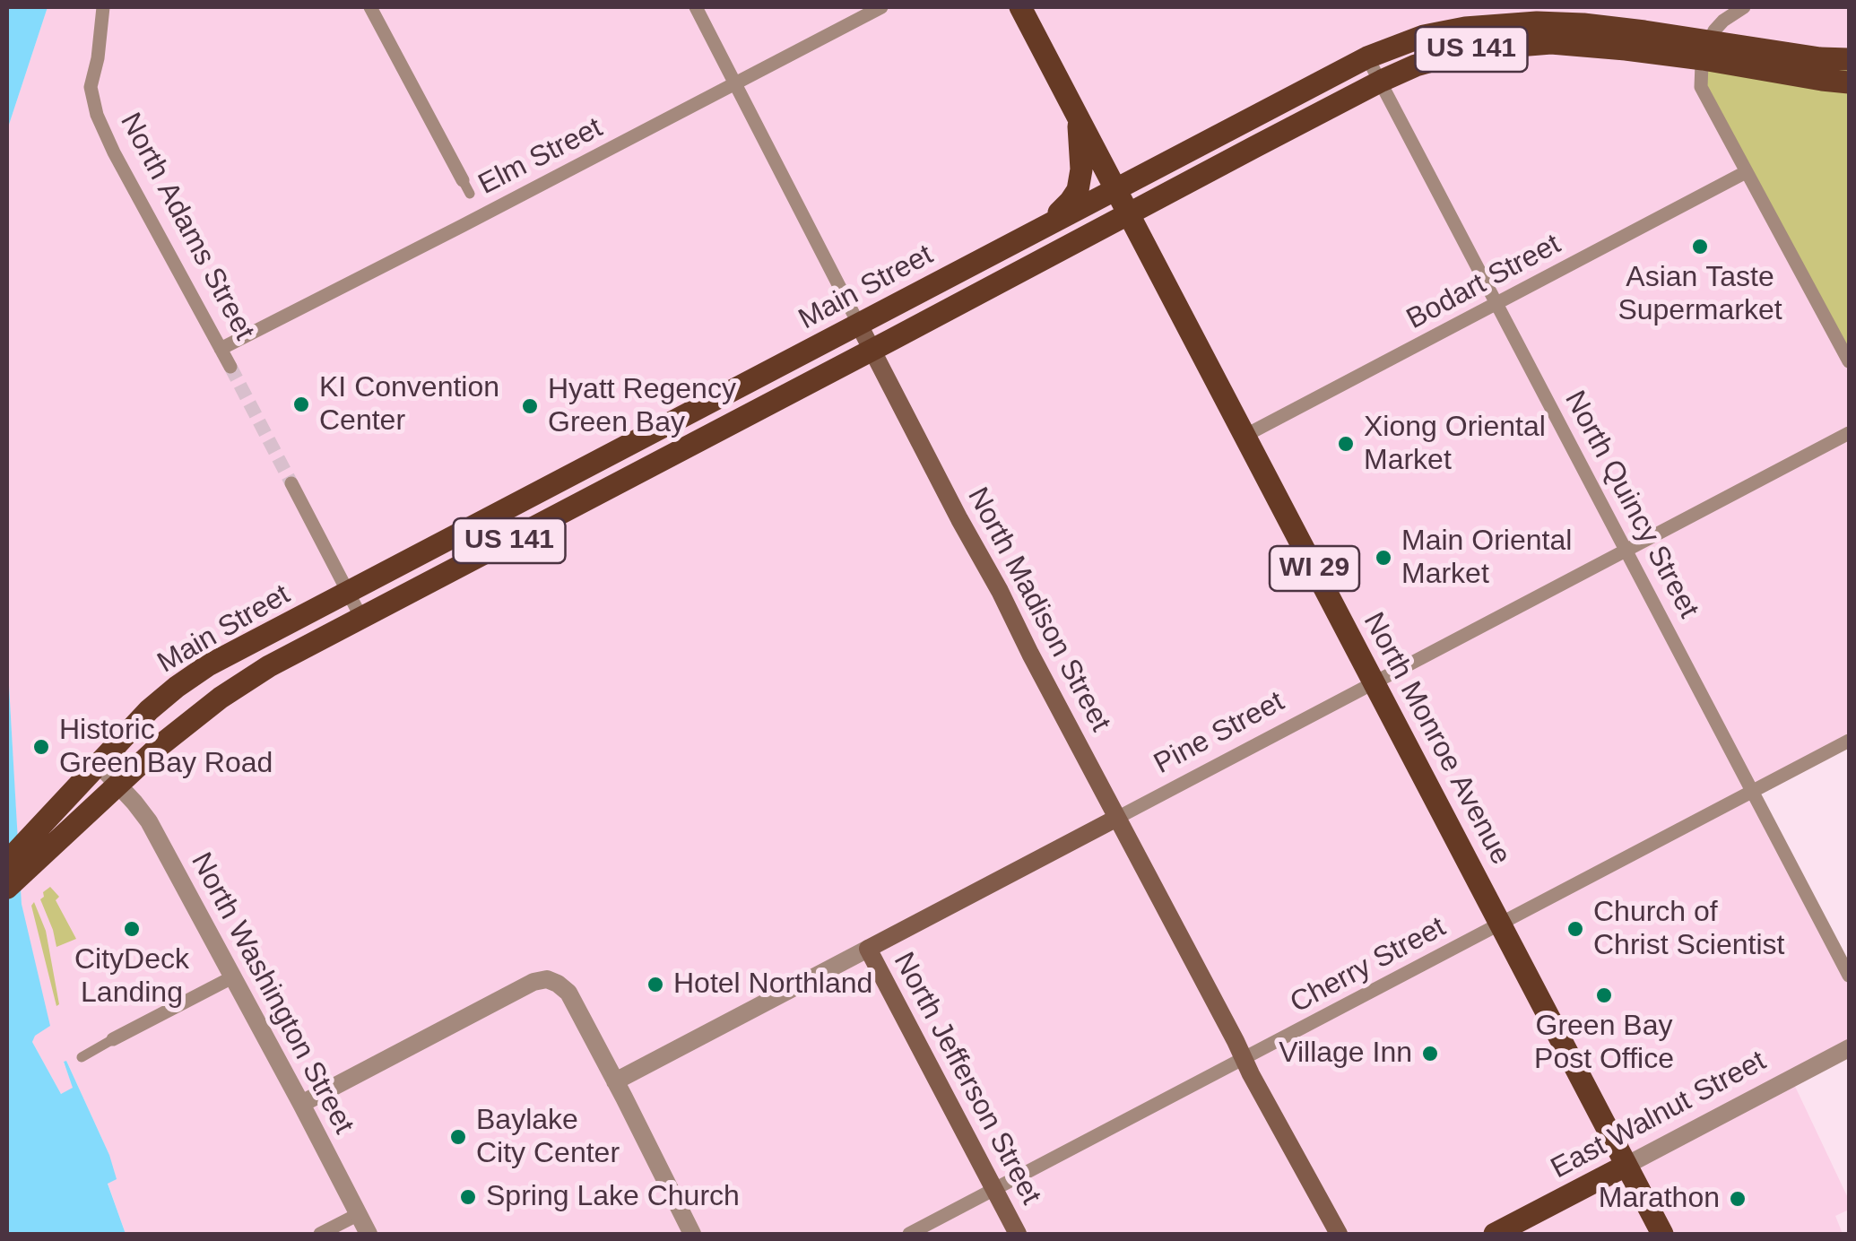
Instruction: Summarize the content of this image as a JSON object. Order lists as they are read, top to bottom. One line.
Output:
{"streets":{"main road":["US 141","Main Street","WI 29","North Madison Street","Pine Street","North Monroe Avenue","North Jefferson Street","East Walnut Street"],"street":["Elm Street","North Adams Street","Bodart Street","North Quincy Street","Cherry Street","North Washington Street"]},"crossings":[["Elm Street","North Adams Street"],["Elm Street","North Madison Street"],["Bodart Street","North Quincy Street"],["Bodart Street","North Monroe Avenue"],["Main Street","North Quincy Street"],["Main Street","North Madison Street"],["Main Street","North Monroe Avenue"],["Main Street","North Washington Street"],["North Quincy Street","Pine Street"],["North Quincy Street","Cherry Street"],["North Madison Street","Pine Street"],["North Madison Street","Cherry Street"],["Pine Street","North Monroe Avenue"],["Pine Street","North Jefferson Street"],["North Monroe Avenue","Cherry Street"],["North Monroe Avenue","East Walnut Street"],["Cherry Street","North Jefferson Street"]],"places":["Asian Taste Supermarket","KI Convention Center","Hyatt Regency Green Bay","Xiong Oriental Market","Main Oriental Market","Historic Green Bay Road","CityDeck Landing","Church of Christ Scientist","Hotel Northland","Green Bay Post Office","Village Inn","Baylake City Center","Spring Lake Church","Marathon"]}
